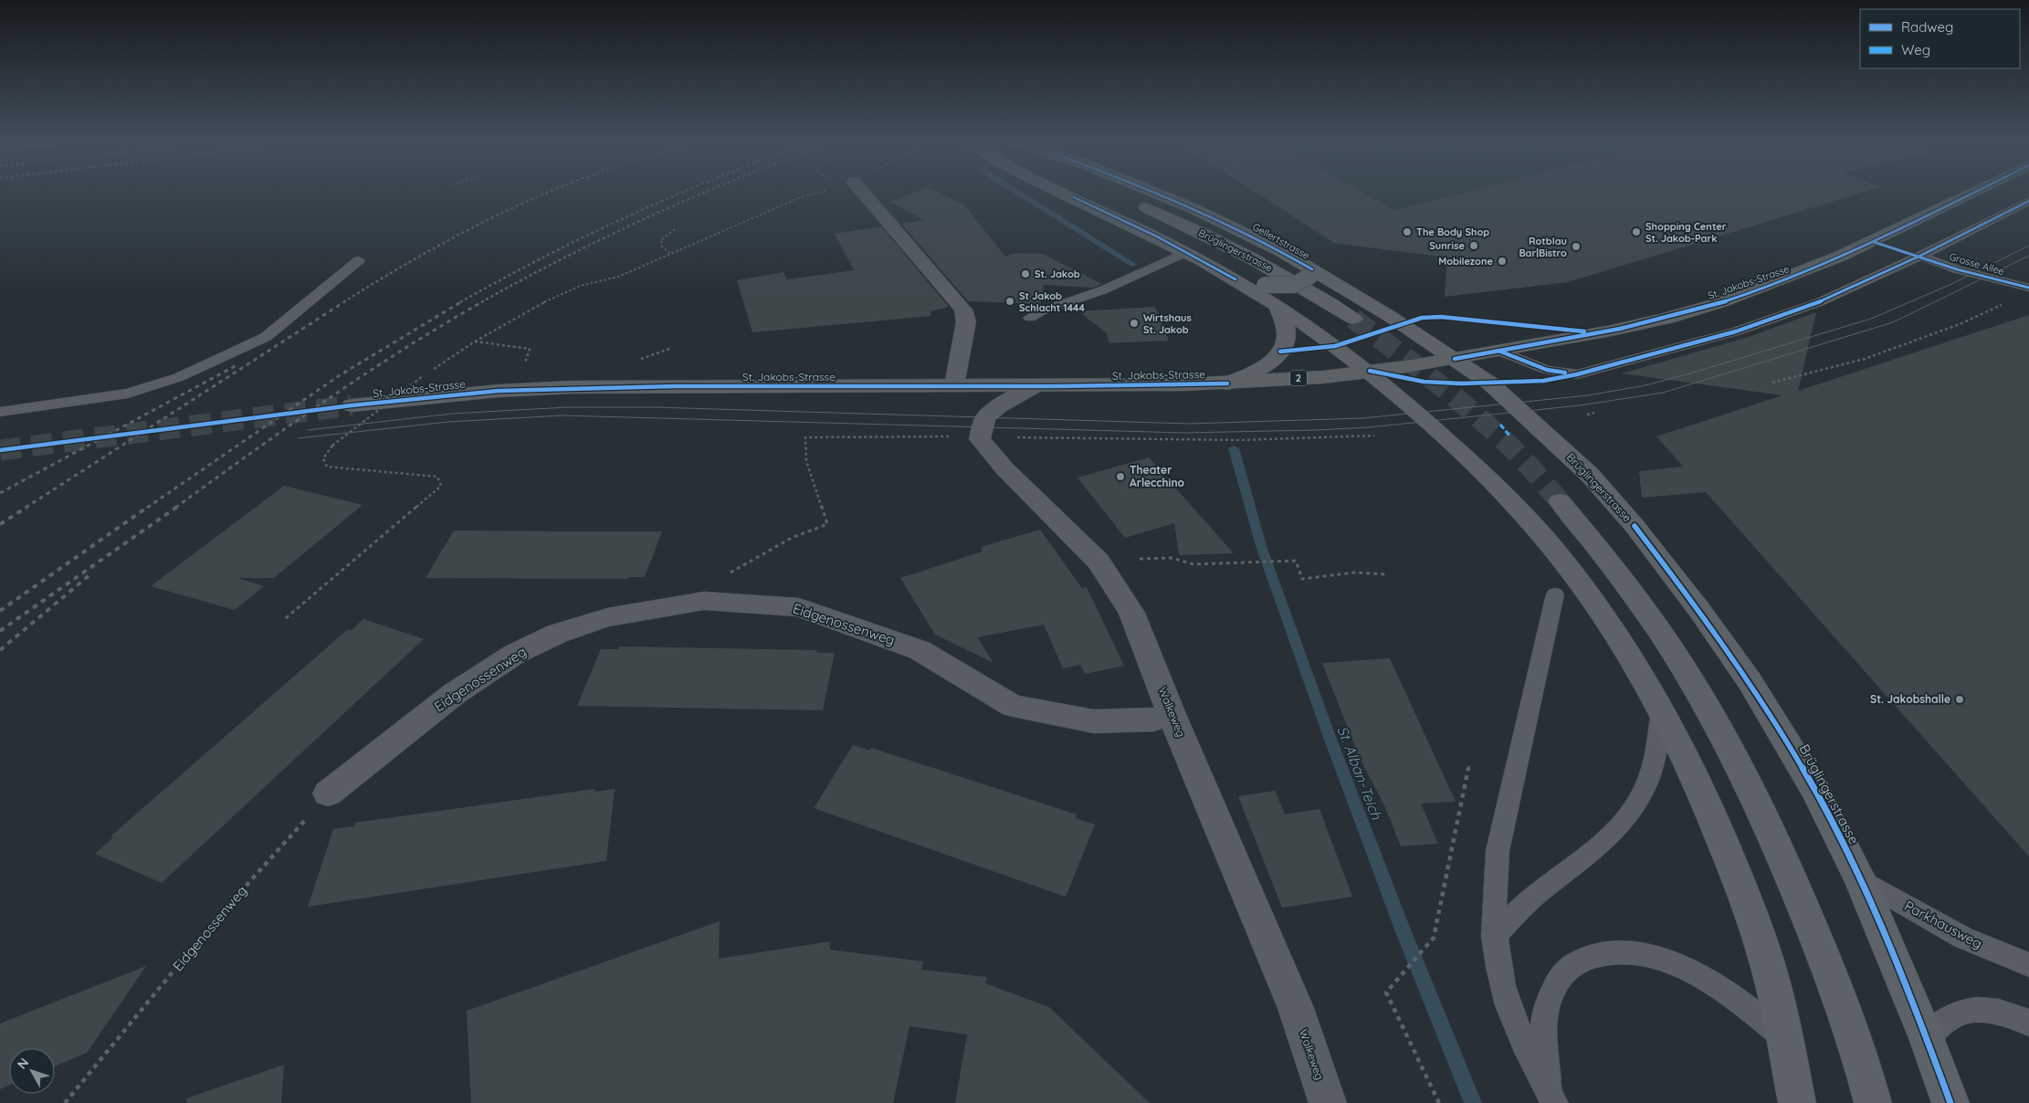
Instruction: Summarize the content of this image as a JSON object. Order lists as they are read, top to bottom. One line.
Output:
{"streets":{"main road":["Gellertstrasse","Brüglingerstrasse","St. Jakobs-Strasse","2"],"street":["Eidgenossenweg","Walkeweg"],"lane":["Grosse Allee","Parkhausweg"]},"crossings":[["Gellertstrasse","Brüglingerstrasse"],["Gellertstrasse","St. Jakobs-Strasse"],["Brüglingerstrasse","St. Jakobs-Strasse"],["Brüglingerstrasse","Parkhausweg"],["Eidgenossenweg","Walkeweg"]],"water":["St. Alban-Teich"],"places":["The Body Shop","Shopping Center St. Jakob-Park","Sunrise","Rotblau Bar|Bistro","Mobilezone","St. Jakob","St Jakob Schlacht 1444","Wirtshaus St. Jakob","Theater Arlecchino","St. Jakobshalle"],"legend":["Radweg","Weg"],"north":"top left"}
